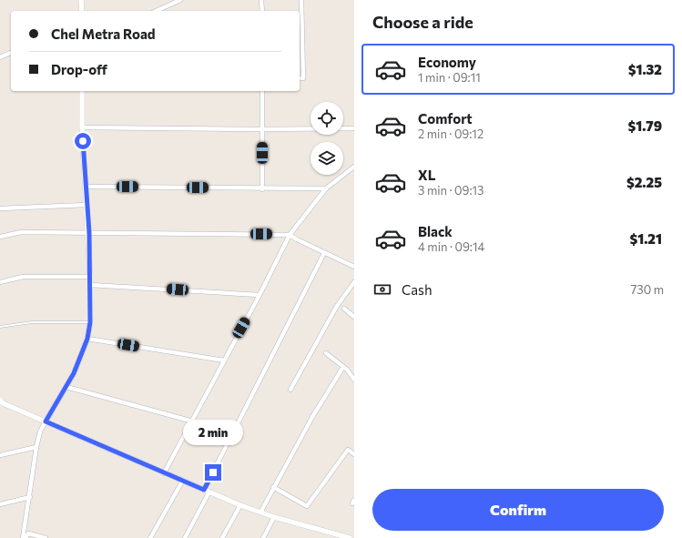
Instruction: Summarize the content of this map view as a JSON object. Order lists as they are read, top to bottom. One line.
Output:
{"page":{"heading":"Choose a ride","banner":["Chel Metra Road","Drop-off"],"list":[{"name":"Economy","note":"1 min · 09:11","value":"$1.32"},{"name":"Comfort","note":"2 min · 09:12","value":"$1.79"},{"name":"XL","note":"3 min · 09:13","value":"$2.25"},{"name":"Black","note":"4 min · 09:14","value":"$1.21"}],"pay":["Cash","730 m"],"bubble":"2 min","buttons":"Confirm"}}
